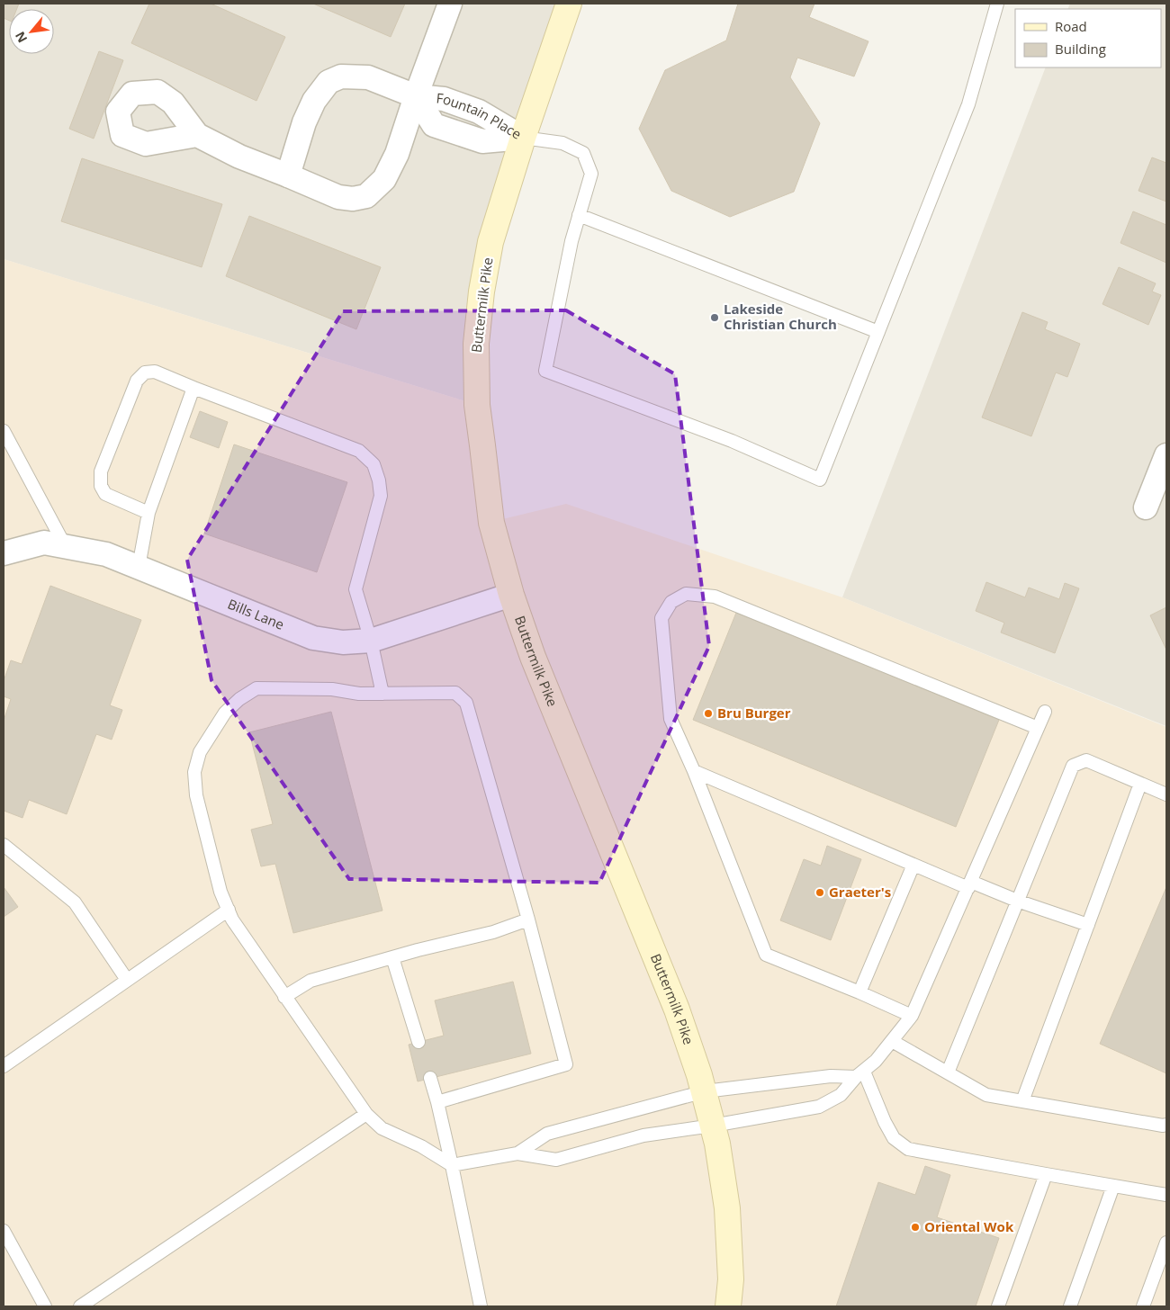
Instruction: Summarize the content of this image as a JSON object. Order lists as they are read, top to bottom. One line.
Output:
{"streets":{"main road":["Buttermilk Pike"],"street":["Fountain Place","Bills Lane"]},"crossings":[["Fountain Place","Buttermilk Pike"],["Buttermilk Pike","Bills Lane"]],"places":["Lakeside Christian Church","Bru Burger","Graeter's","Oriental Wok"],"legend":["Road","Building"],"north":"bottom left"}
